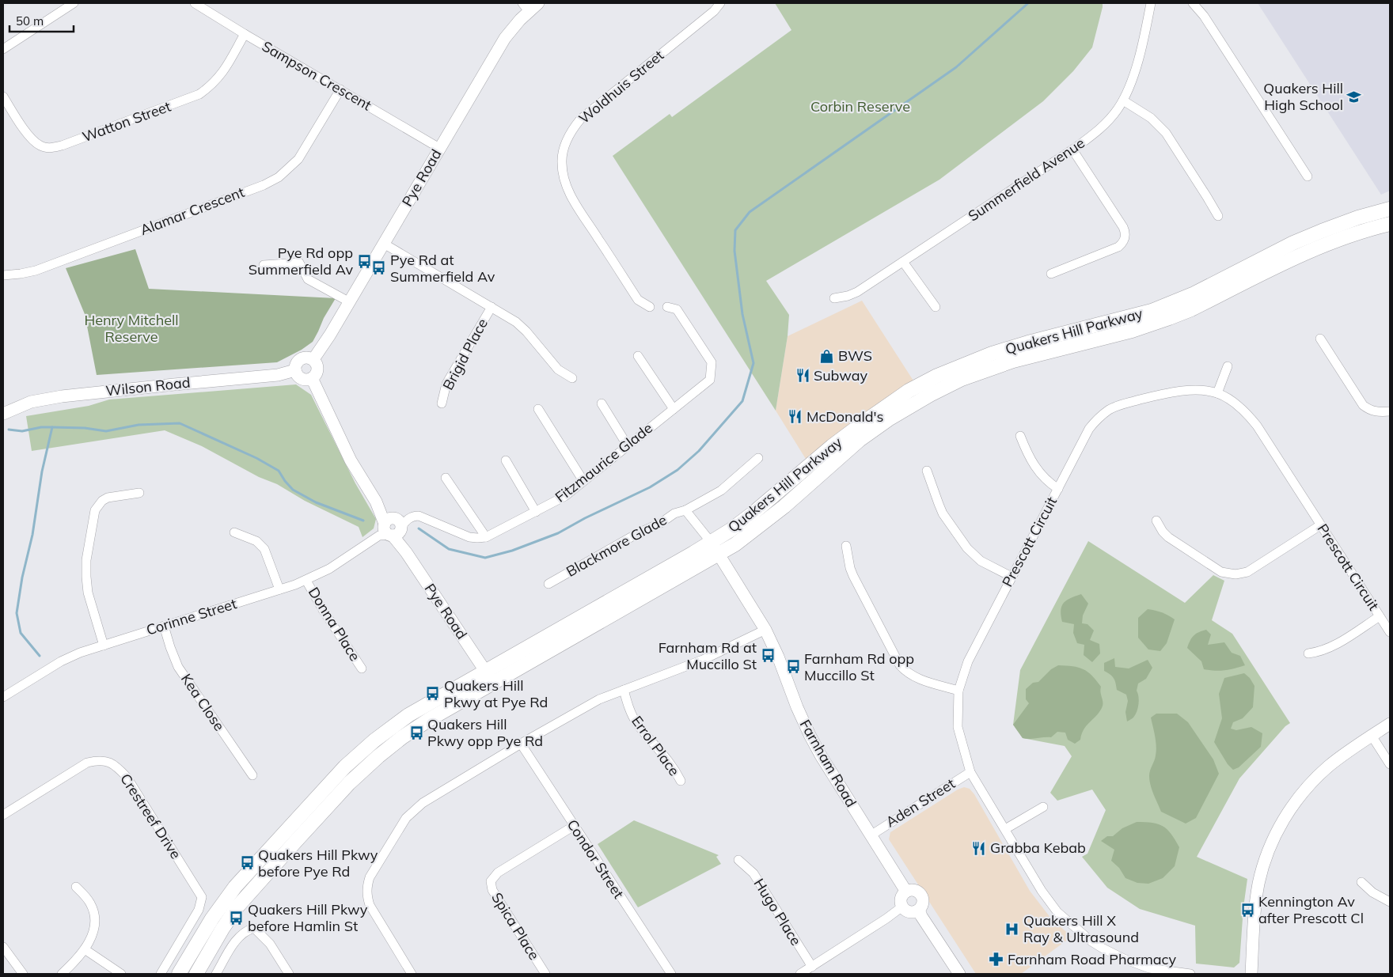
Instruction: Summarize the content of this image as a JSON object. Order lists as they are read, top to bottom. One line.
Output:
{"streets":{"main road":["Quakers Hill Parkway"],"street":["Sampson Crescent","Woldhuis Street","Watton Street","Pye Road","Summerfield Avenue","Alamar Crescent","Brigid Place","Wilson Road","Fitzmaurice Glade","Prescott Circuit","Blackmore Glade","Corinne Street","Donna Place","Kea Close","Errol Place","Farnham Road","Aden Street","Crestreef Drive","Condor Street","Hugo Place","Spica Place"]},"crossings":[["Sampson Crescent","Watton Street"],["Sampson Crescent","Pye Road"],["Sampson Crescent","Alamar Crescent"],["Pye Road","Quakers Hill Parkway"],["Pye Road","Wilson Road"],["Pye Road","Fitzmaurice Glade"],["Pye Road","Corinne Street"],["Quakers Hill Parkway","Farnham Road"],["Fitzmaurice Glade","Corinne Street"],["Prescott Circuit","Aden Street"],["Blackmore Glade","Farnham Road"],["Corinne Street","Donna Place"],["Corinne Street","Kea Close"],["Farnham Road","Aden Street"],["Condor Street","Spica Place"]],"parks":["Corbin Reserve","Henry Mitchell Reserve"],"places":{"school or university":["Quakers Hill High School"],"bus stop":["Pye Rd opp Summerfield Av","Pye Rd at Summerfield Av","Farnham Rd at Muccillo St","Farnham Rd opp Muccillo St","Quakers Hill Pkwy at Pye Rd","Quakers Hill Pkwy opp Pye Rd","Quakers Hill Pkwy before Pye Rd","Kennington Av after Prescott Cl","Quakers Hill Pkwy before Hamlin St"],"shop":["BWS"],"restaurant":["Subway","McDonald's","Grabba Kebab"],"hospital":["Quakers Hill X Ray & Ultrasound"],"pharmacy":["Farnham Road Pharmacy"]},"scale_bar":"50 m"}
